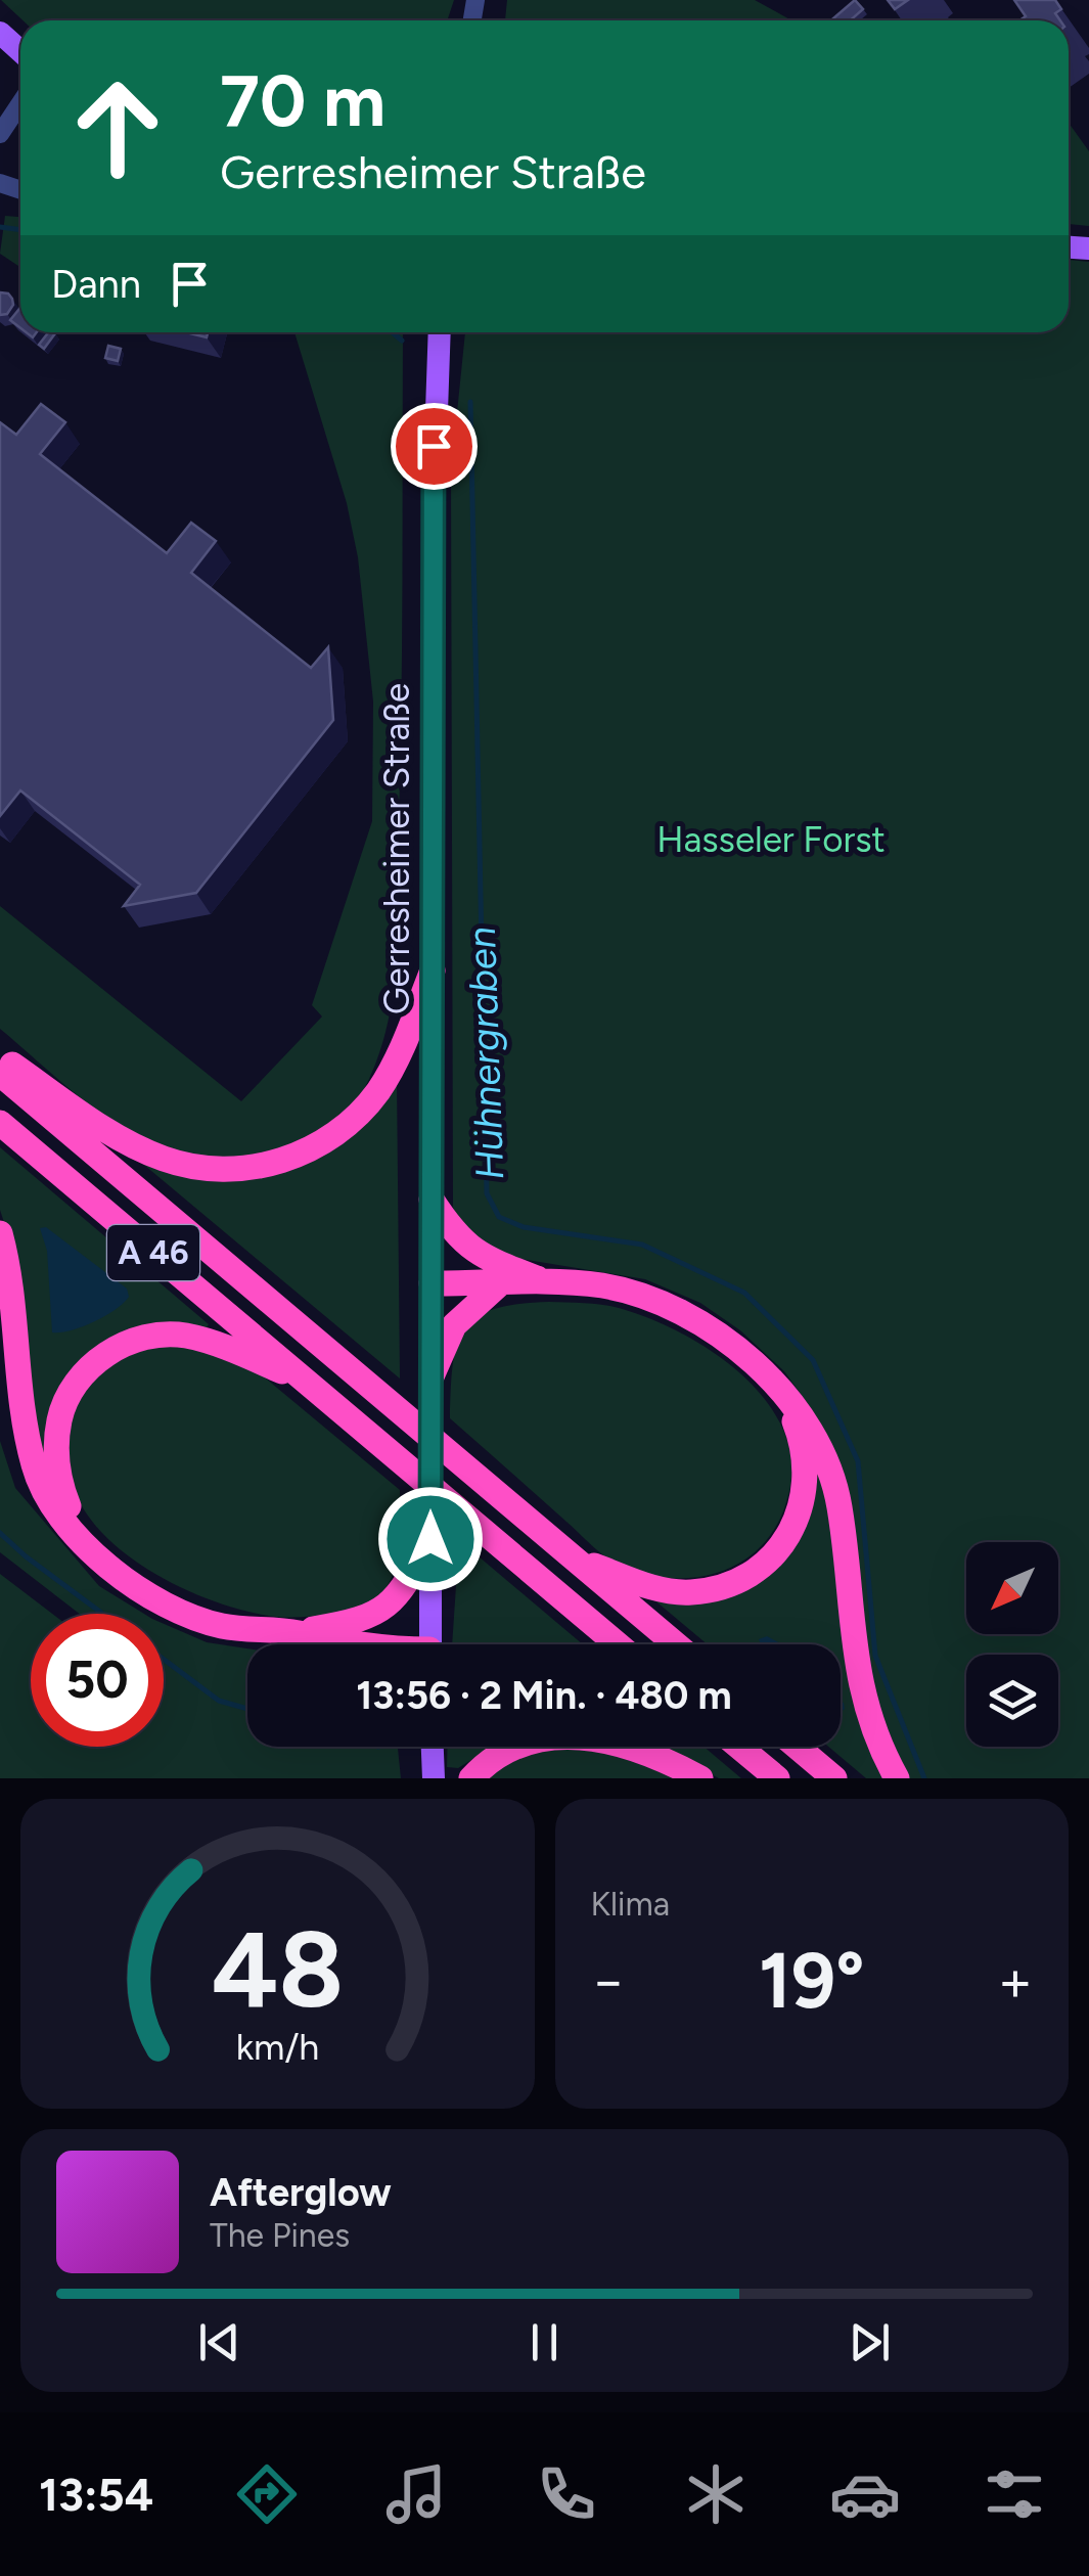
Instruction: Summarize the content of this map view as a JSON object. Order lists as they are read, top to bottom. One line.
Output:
{"streets":{"highway":["A 46"],"main road":["Gerresheimer Straße"]},"water":["Hühnergraben"],"parks":["Hasseler Forst"],"north":"bottom left","page":{"turn":["70 m","Gerresheimer Straße"],"then":"Dann","limit":"50","trip":"13:56 · 2 Min. · 480 m","tile":"Klima","heat":["−","19°","+"],"song":["Afterglow","The Pines"],"tabs":"13:54","gauge":["48","km/h"]}}
